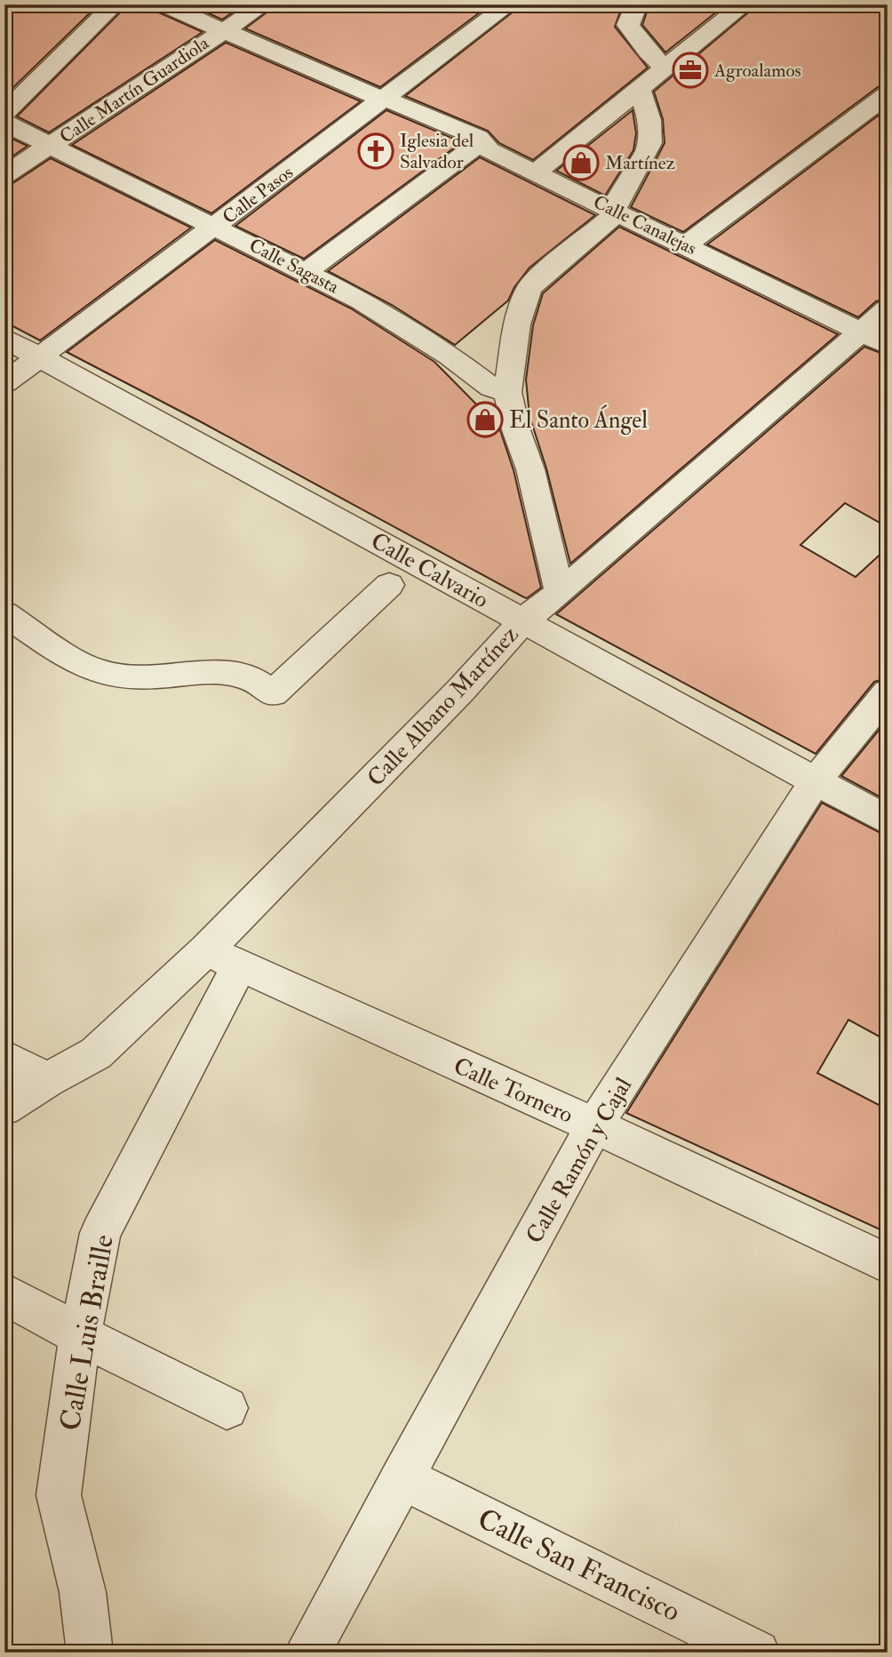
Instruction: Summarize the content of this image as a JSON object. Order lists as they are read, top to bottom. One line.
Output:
{"streets":{"street":["Calle Martín Guardiola","Calle Pasos","Calle Canalejas","Calle Sagasta","Calle Calvario","Calle Albano Martínez","Calle Tornero","Calle Ramón y Cajal","Calle Luis Braille","Calle San Francisco"]},"crossings":[["Calle Martín Guardiola","Calle Canalejas"],["Calle Martín Guardiola","Calle Sagasta"],["Calle Pasos","Calle Canalejas"],["Calle Pasos","Calle Sagasta"],["Calle Pasos","Calle Calvario"],["Calle Canalejas","Calle Albano Martínez"],["Calle Calvario","Calle Albano Martínez"],["Calle Calvario","Calle Ramón y Cajal"],["Calle Albano Martínez","Calle Tornero"],["Calle Albano Martínez","Calle Luis Braille"],["Calle Tornero","Calle Ramón y Cajal"],["Calle Tornero","Calle Luis Braille"],["Calle Ramón y Cajal","Calle San Francisco"]],"places":{"office":["Agroalamos"],"church":["Iglesia del Salvador"],"shop":["Martínez","El Santo Ángel"]}}
